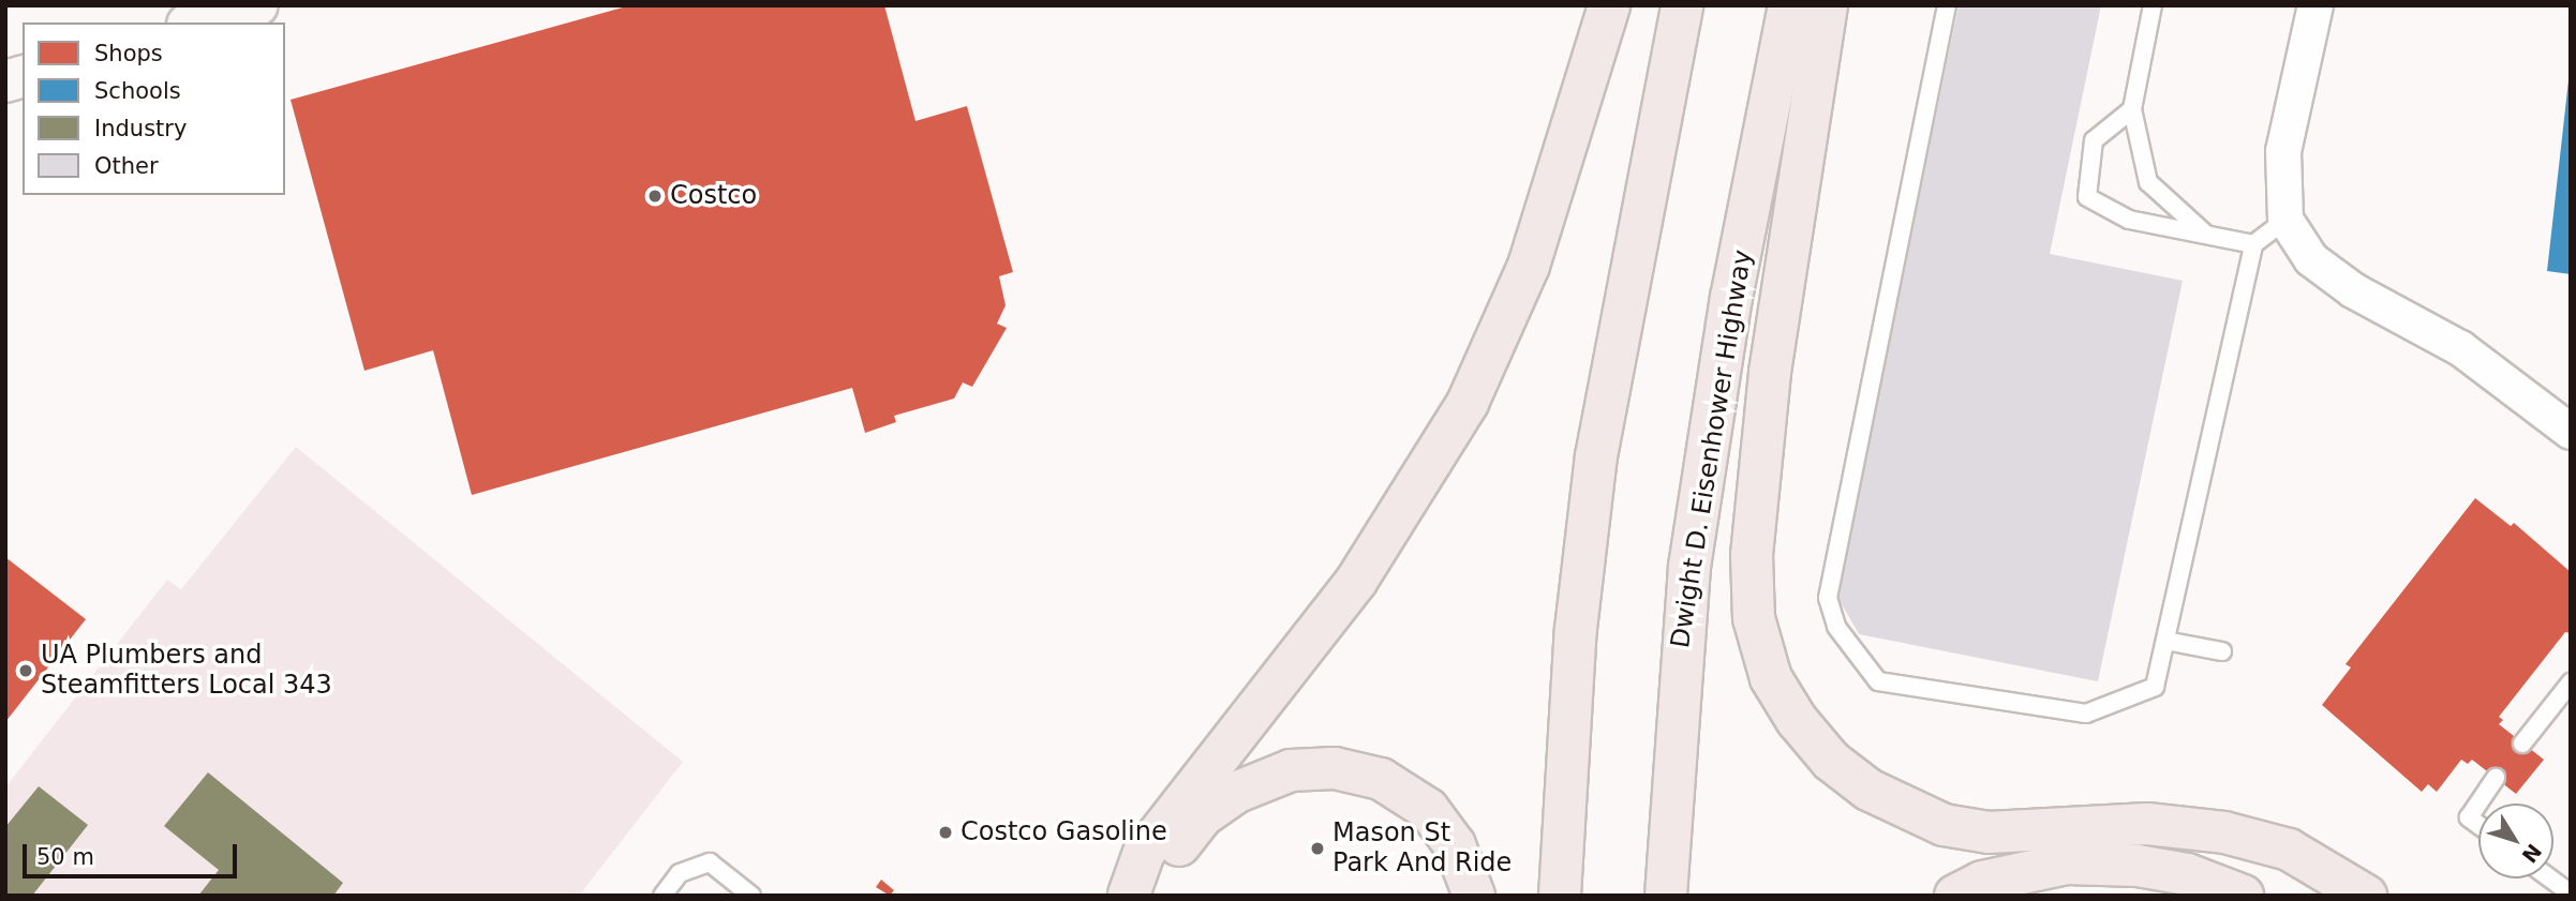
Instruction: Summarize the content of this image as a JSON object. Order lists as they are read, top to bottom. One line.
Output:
{"streets":{"highway":["Dwight D. Eisenhower Highway"]},"places":["Costco","UA Plumbers and Steamfitters Local 343","Costco Gasoline","Mason St Park And Ride"],"legend":["Shops","Schools","Industry","Other"],"scale_bar":"50 m","north":"bottom right"}
